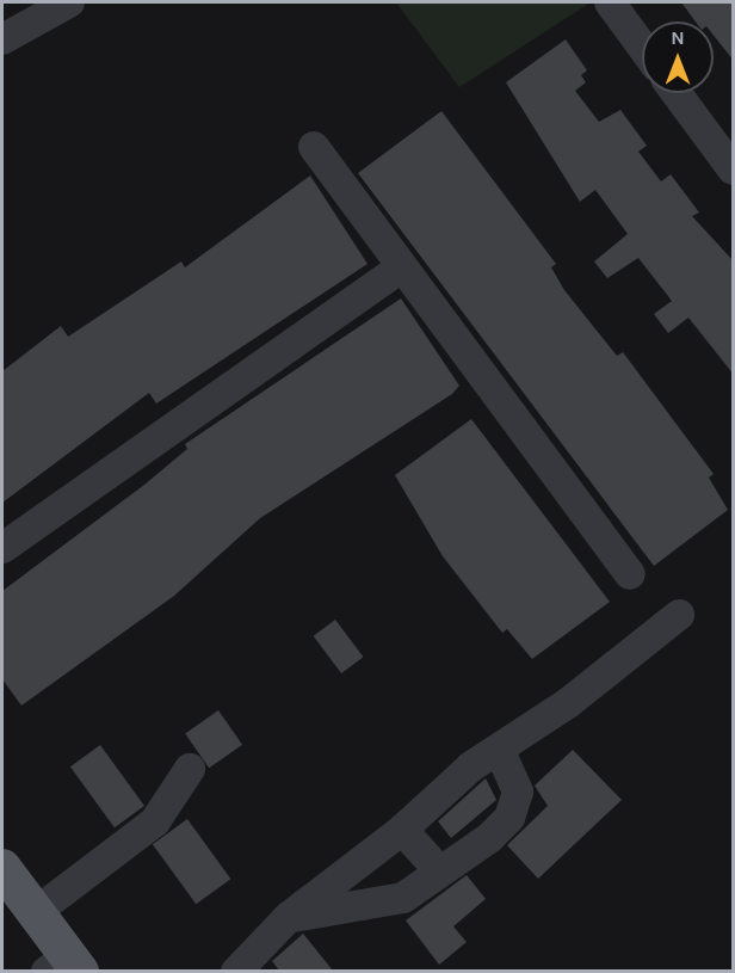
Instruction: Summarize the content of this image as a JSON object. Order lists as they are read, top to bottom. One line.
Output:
{"north":"top"}
